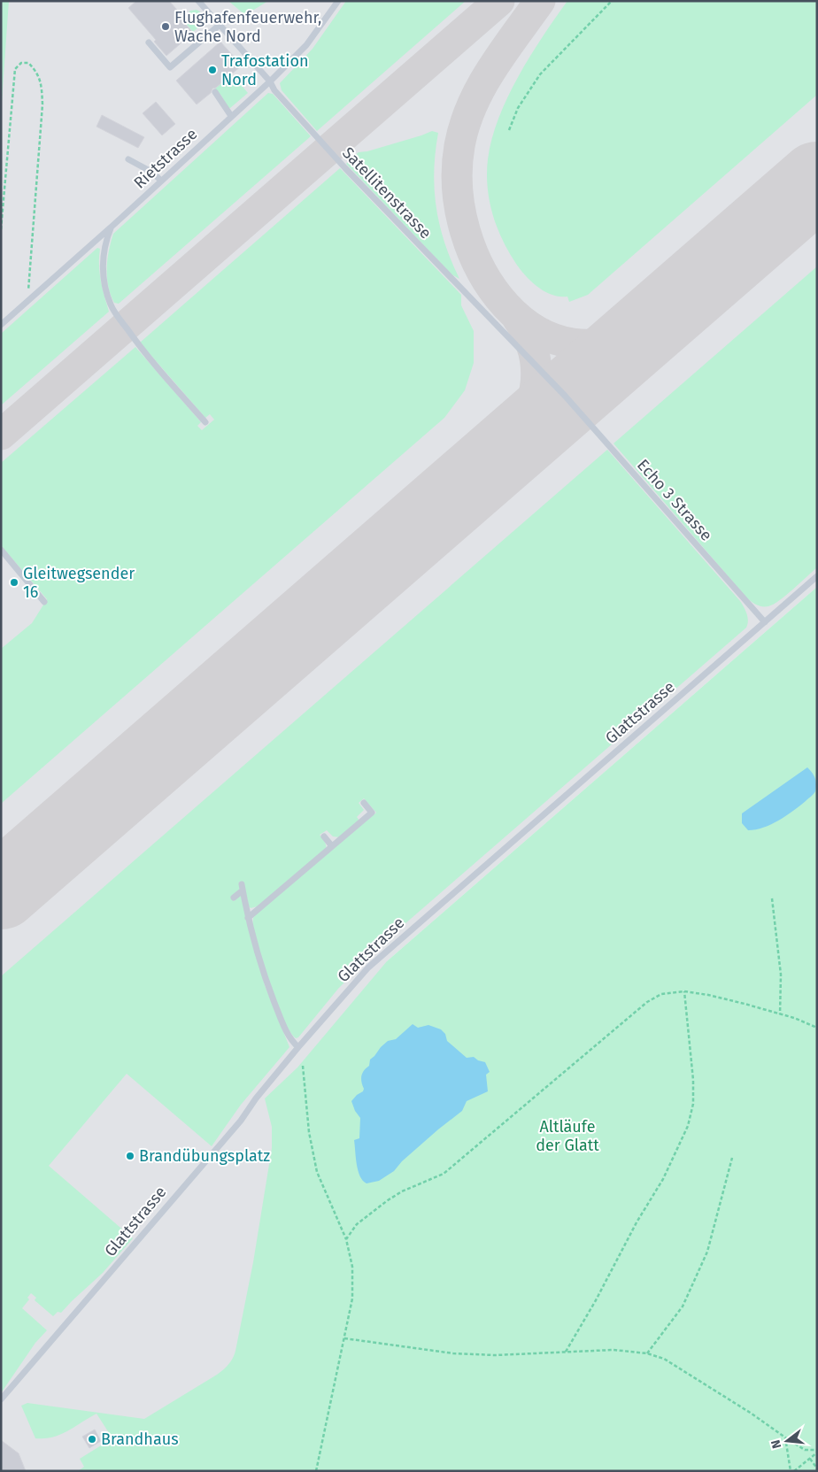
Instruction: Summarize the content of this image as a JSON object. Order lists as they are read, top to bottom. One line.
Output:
{"streets":{"lane":["Rietstrasse","Satellitenstrasse","Echo 3 Strasse","Glattstrasse"]},"crossings":[["Rietstrasse","Satellitenstrasse"],["Satellitenstrasse","Echo 3 Strasse"],["Echo 3 Strasse","Glattstrasse"]],"parks":["Altläufe der Glatt"],"places":["Flughafenfeuerwehr, Wache Nord","Trafostation Nord","Gleitwegsender 16","Brandübungsplatz","Brandhaus"],"north":"left"}
